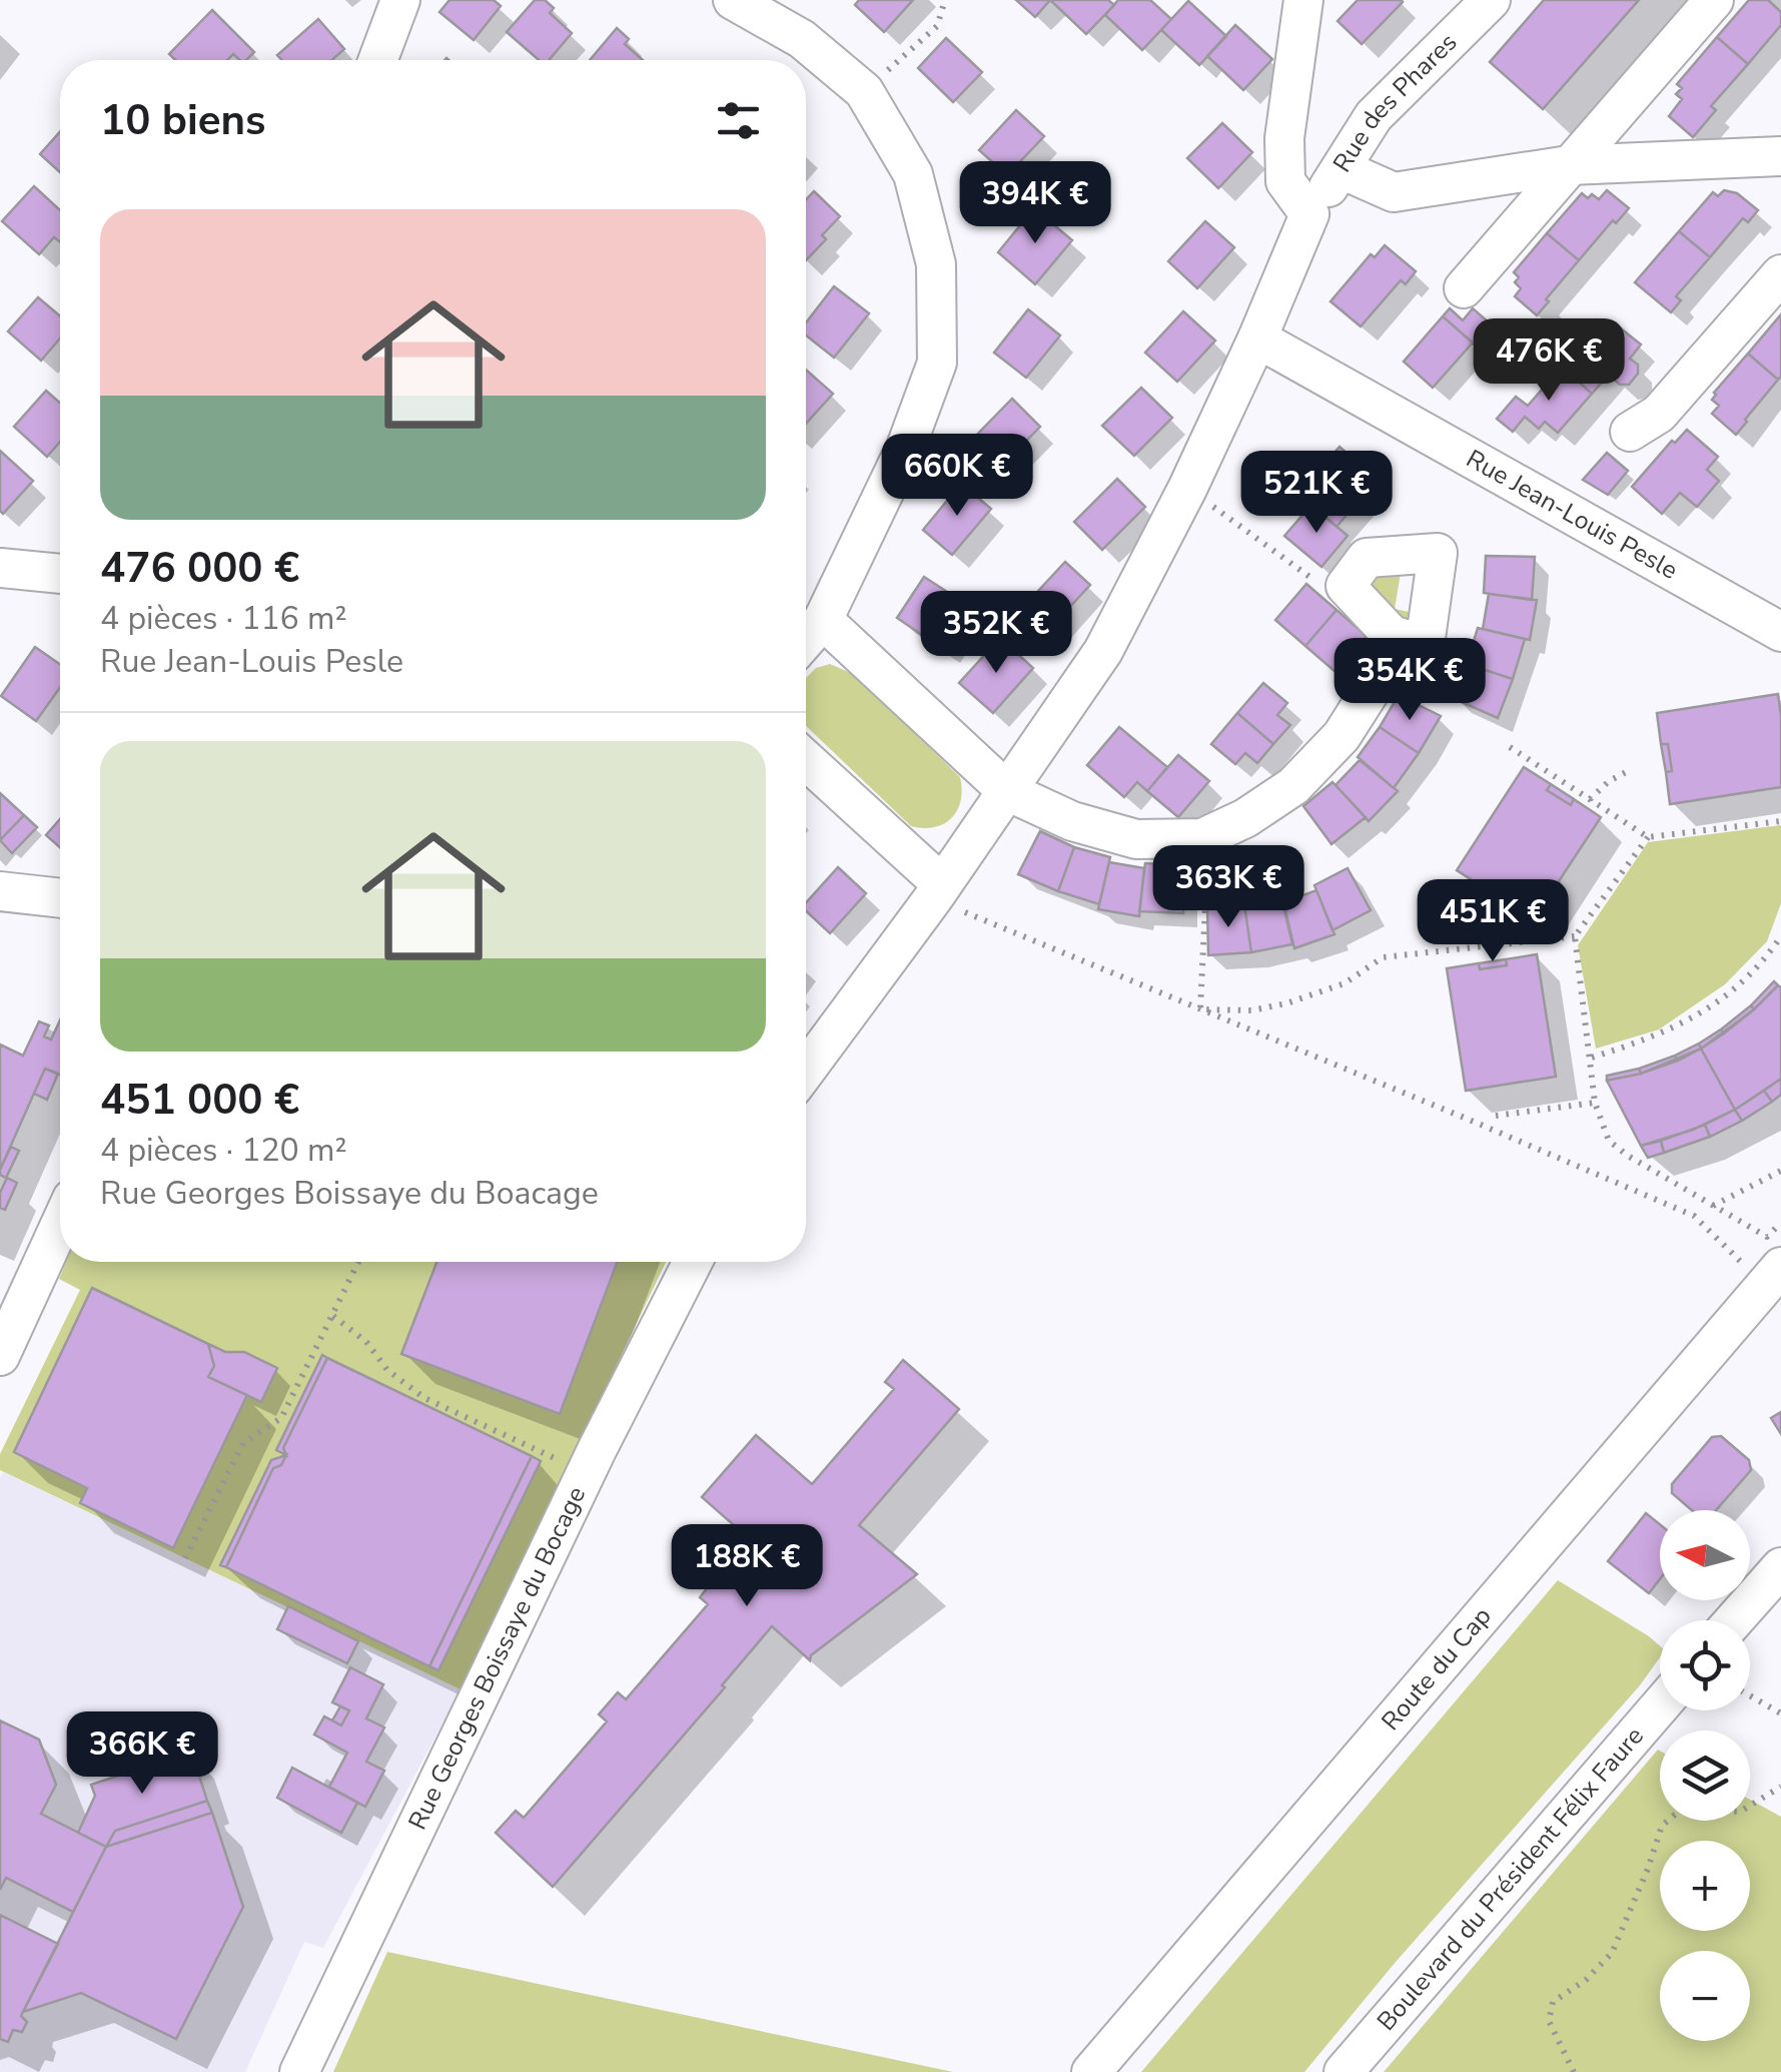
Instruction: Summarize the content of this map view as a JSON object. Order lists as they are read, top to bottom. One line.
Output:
{"streets":{"street":["Rue des Phares","Rue Jean-Louis Pesle","Rue Georges Boissaye du Bocage","Route du Cap","Boulevard du Président Félix Faure"]},"crossings":[["Rue des Phares","Rue Jean-Louis Pesle"]],"north":"left","page":{"heading":"10 biens","price":["394K €","476K €","660K €","521K €","352K €","354K €","363K €","451K €","188K €","366K €"],"list":[{"name":"476 000 €","note":"4 pièces · 116 m² · Rue Jean-Louis Pesle"},{"name":"451 000 €","note":"4 pièces · 120 m² · Rue Georges Boissaye du Boacage"}],"map_buttons":["+","−"]}}
